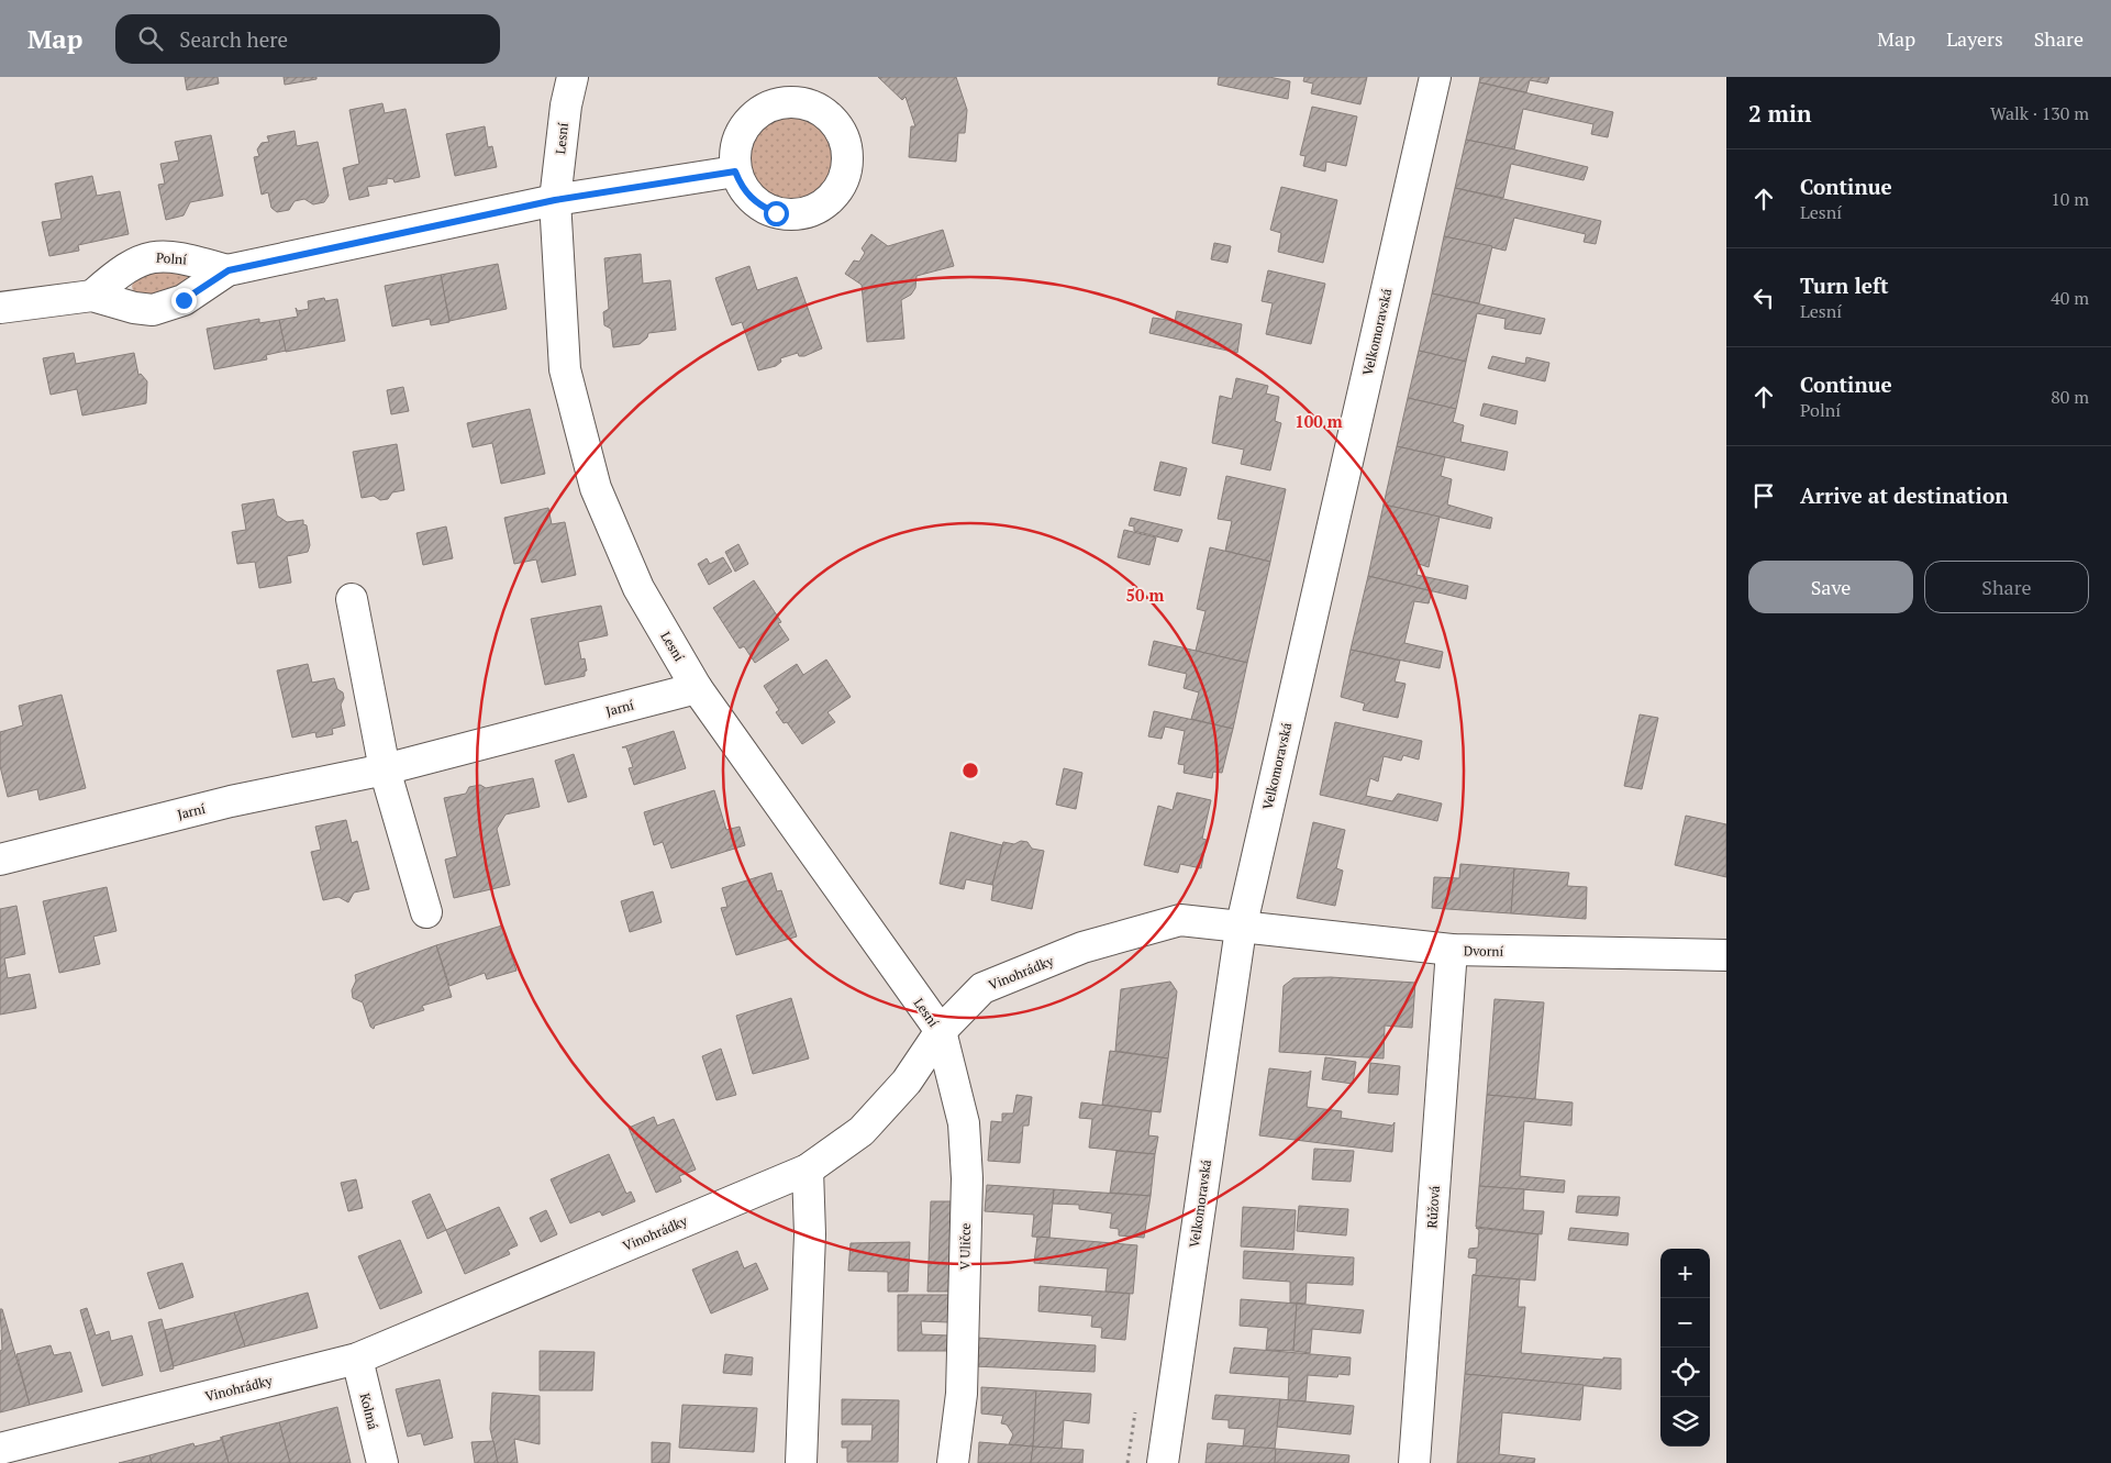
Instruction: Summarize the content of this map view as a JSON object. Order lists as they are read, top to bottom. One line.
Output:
{"streets":{"street":["Lesní","Polní","Velkomoravská","Jarní","Dvorní","Vinohrádky","Růžová","V Uličce","Kolmá"]},"crossings":[["Lesní","Polní"],["Lesní","Jarní"],["Lesní","Vinohrádky"],["Lesní","V Uličce"],["Velkomoravská","Dvorní"],["Velkomoravská","Vinohrádky"],["Dvorní","Vinohrádky"],["Dvorní","Růžová"],["Vinohrádky","V Uličce"],["Vinohrádky","Kolmá"]],"page":{"header":"Map","search":"Search here","nav":["Map","Layers","Share"],"heading":["2 min","Walk · 130 m"],"list":[["Continue","Lesní","10 m"],["Turn left","Lesní","40 m"],["Continue","Polní","80 m"],"Arrive at destination"],"buttons":["Save","Share"],"map_buttons":["+","−"]},"rings":["100 m","50 m"]}
